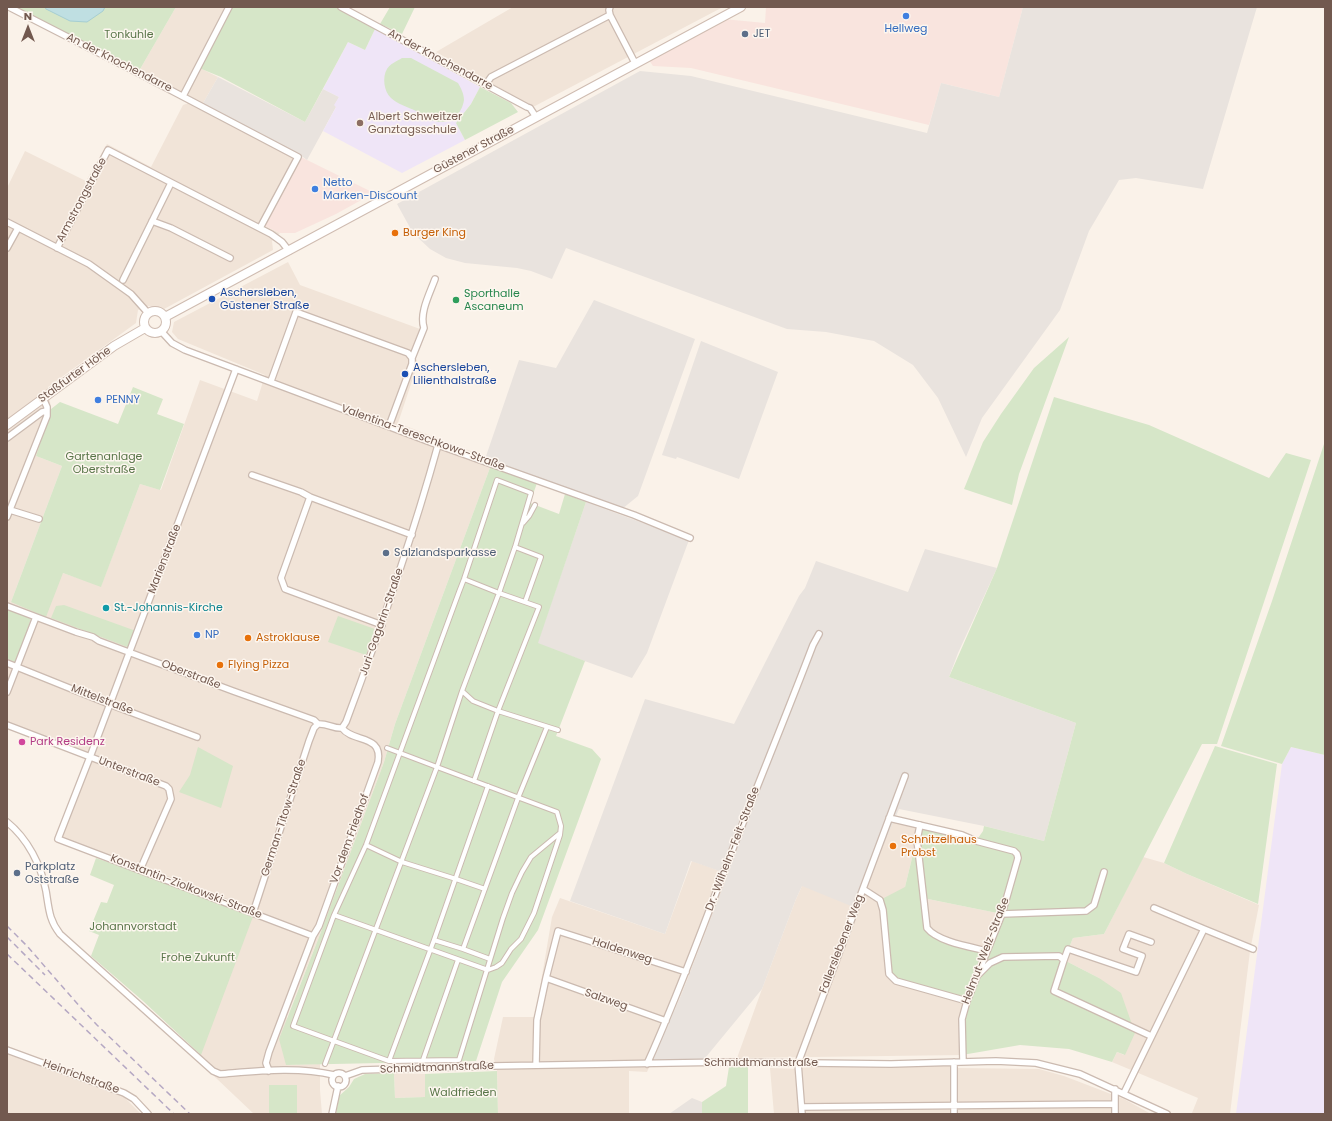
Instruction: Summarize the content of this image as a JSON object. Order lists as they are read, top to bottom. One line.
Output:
{"streets":{"main road":["Güstener Straße","Staßfurter Höhe"],"street":["An der Knochendarre","Armstrongstraße","Valentina-Tereschkowa-Straße","Marienstraße","Juri-Gagarin-Straße","Oberstraße","Mittelstraße","Unterstraße","German-Titow-Straße","Vor dem Friedhof","Dr.-Wilhelm-Feit-Straße","Konstantin-Ziolkowski-Straße","Fallerslebener Weg","Haldenweg","Helmut-Welz-Straße","Salzweg","Schmidtmannstraße","Heinrichstraße"]},"crossings":[["An der Knochendarre","Güstener Straße"],["Güstener Straße","Armstrongstraße"],["Güstener Straße","Staßfurter Höhe"],["Güstener Straße","Valentina-Tereschkowa-Straße"],["Staßfurter Höhe","Valentina-Tereschkowa-Straße"],["Valentina-Tereschkowa-Straße","Marienstraße"],["Valentina-Tereschkowa-Straße","Juri-Gagarin-Straße"],["Marienstraße","Oberstraße"],["Marienstraße","Mittelstraße"],["Marienstraße","Unterstraße"],["Marienstraße","Konstantin-Ziolkowski-Straße"],["Juri-Gagarin-Straße","Oberstraße"],["Oberstraße","German-Titow-Straße"],["Oberstraße","Vor dem Friedhof"],["Unterstraße","Konstantin-Ziolkowski-Straße"],["German-Titow-Straße","Konstantin-Ziolkowski-Straße"],["Vor dem Friedhof","Konstantin-Ziolkowski-Straße"],["Dr.-Wilhelm-Feit-Straße","Haldenweg"],["Dr.-Wilhelm-Feit-Straße","Salzweg"],["Dr.-Wilhelm-Feit-Straße","Schmidtmannstraße"],["Fallerslebener Weg","Helmut-Welz-Straße"],["Fallerslebener Weg","Schmidtmannstraße"],["Haldenweg","Salzweg"],["Helmut-Welz-Straße","Schmidtmannstraße"]],"parks":["Tonkuhle","Gartenanlage Oberstraße","Johannvorstadt","Frohe Zukunft","Waldfrieden"],"places":["Hellweg","JET","Albert Schweitzer Ganztagsschule","Netto Marken-Discount","Burger King","Aschersleben, Güstener Straße","Sporthalle Ascaneum","Aschersleben, Lilienthalstraße","PENNY","Salzlandsparkasse","St.-Johannis-Kirche","NP","Astroklause","Flying Pizza","Park Residenz","Schnitzelhaus Probst","Parkplatz Oststraße"],"north":"top"}
